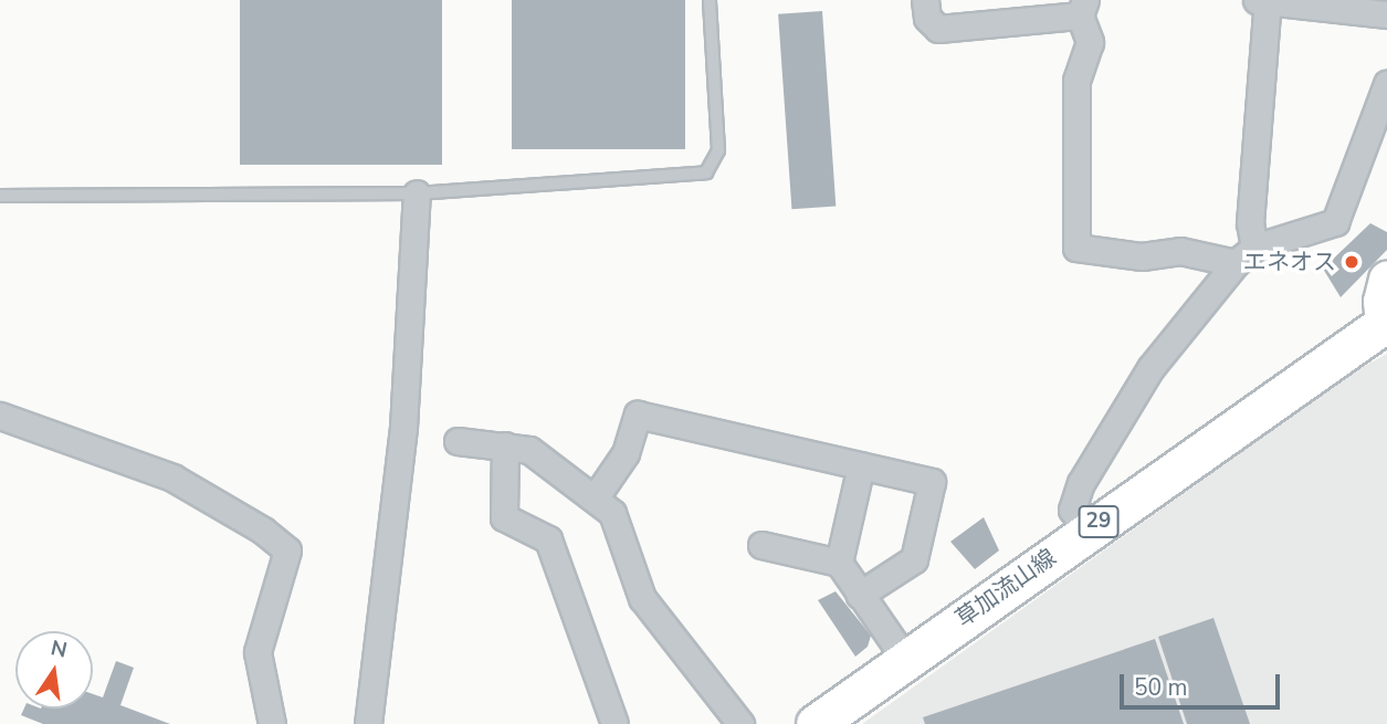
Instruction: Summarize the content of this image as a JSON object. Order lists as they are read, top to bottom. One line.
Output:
{"streets":{"main road":["29","草加流山線"]},"places":["エネオス"],"scale_bar":"50 m","north":"top"}
